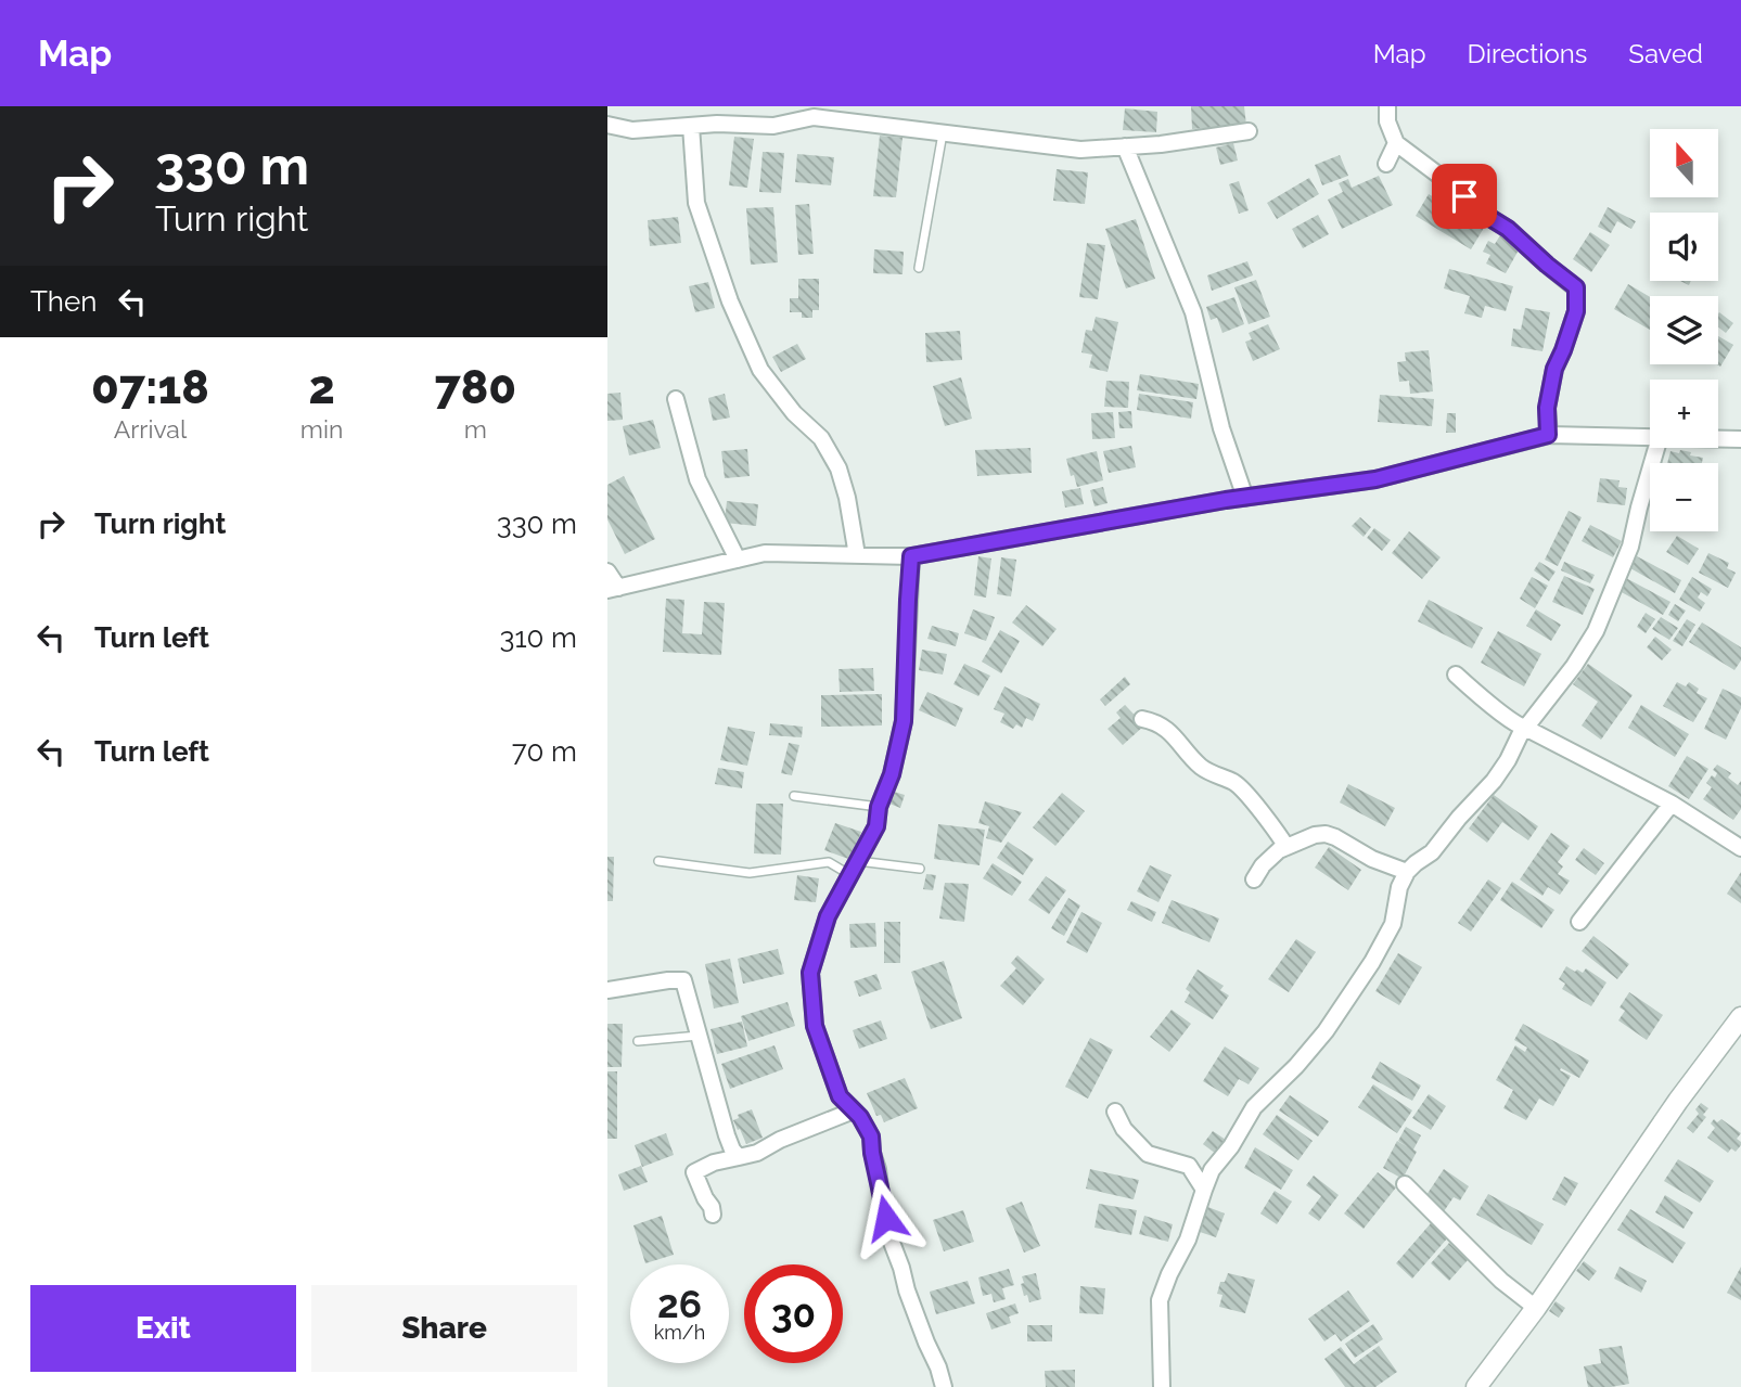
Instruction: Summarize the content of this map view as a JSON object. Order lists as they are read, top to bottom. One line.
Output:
{"north":"top","page":{"header":"Map","nav":["Map","Directions","Saved"],"turn":["330 m","Turn right"],"map_buttons":["+","−"],"then":"Then","eta":["07:18","Arrival","2","min","780","m"],"list":[{"name":"Turn right","value":"330 m"},{"name":"Turn left","value":"310 m"},{"name":"Turn left","value":"70 m"}],"speed":"26 km/h","limit":"30","buttons":["Exit","Share"]}}
